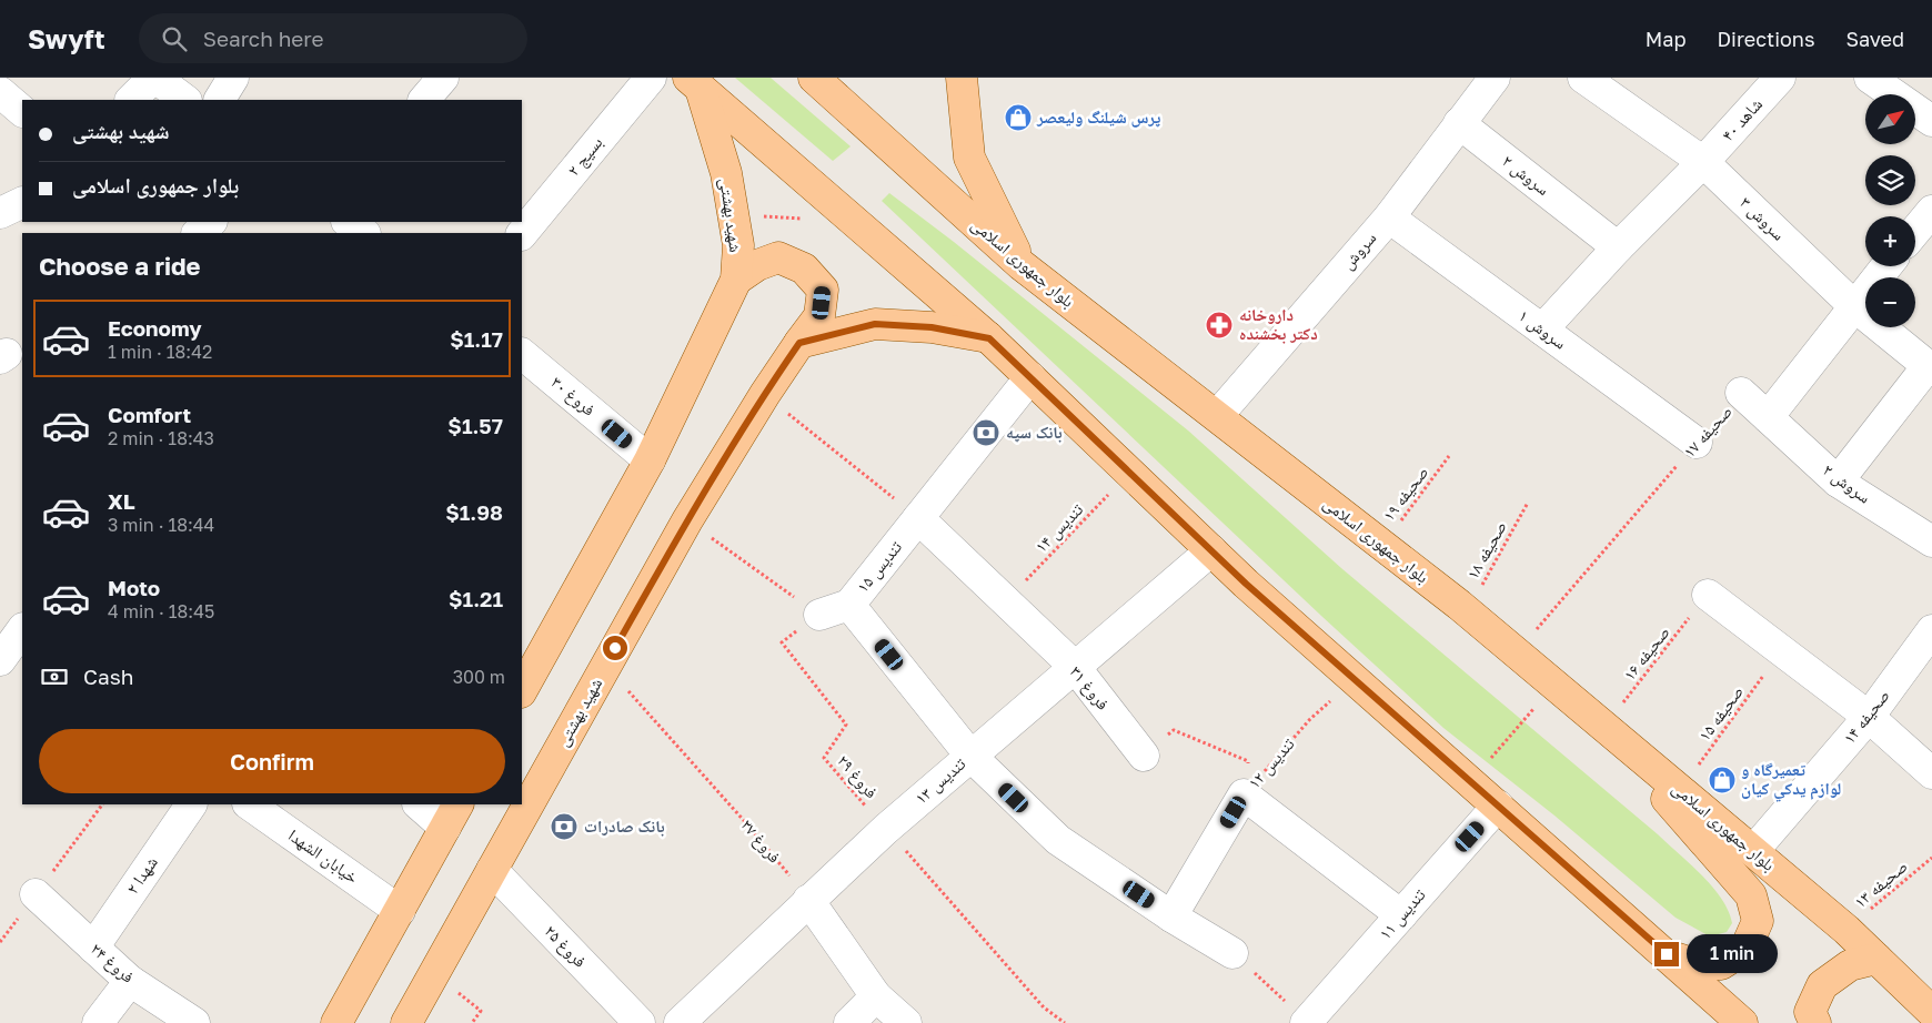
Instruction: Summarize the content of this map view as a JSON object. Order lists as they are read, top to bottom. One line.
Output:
{"streets":{"main road":["شهید بهشتی","بلوار جمهوری اسلامی"],"street":["شاهد ۴۰","بسیج ۲","سروش ۲","سروش ۳","سروش","سروش ۱","فروغ ۳۰","صحیفه ۱۷","تندیس ۱۵","فروغ ۳۱","صحیفه ۱۴","تندیس ۱۲","تندیس ۱۳","خیابان الشهدا","شهدا ۲","تندیس ۱۱","فروغ ۲۵","فروغ ۲۴"],"path":["صحیفه ۱۹","تندیس ۱۴","صحیفه ۱۸","صحیفه ۱۶","صحیفه ۱۵","فروغ ۲۹","فروغ ۲۷","صحیفه ۱۳"]},"crossings":[["شاهد ۴۰","سروش ۲"],["شاهد ۴۰","سروش ۳"],["شاهد ۴۰","سروش ۱"],["سروش ۲","سروش"],["سروش ۲","صحیفه ۱۷"],["شهید بهشتی","فروغ ۳۰"],["شهید بهشتی","فروغ ۲۷"],["شهید بهشتی","فروغ ۲۵"],["سروش","بلوار جمهوری اسلامی"],["سروش","سروش ۱"],["بلوار جمهوری اسلامی","صحیفه ۱۷"],["بلوار جمهوری اسلامی","صحیفه ۱۹"],["بلوار جمهوری اسلامی","صحیفه ۱۸"],["بلوار جمهوری اسلامی","صحیفه ۱۶"],["بلوار جمهوری اسلامی","صحیفه ۱۵"],["بلوار جمهوری اسلامی","صحیفه ۱۴"],["بلوار جمهوری اسلامی","صحیفه ۱۳"],["سروش ۱","صحیفه ۱۷"],["تندیس ۱۴","فروغ ۳۱"],["تندیس ۱۵","فروغ ۳۱"],["تندیس ۱۵","تندیس ۱۲"],["تندیس ۱۵","تندیس ۱۳"],["فروغ ۳۱","تندیس ۱۳"],["فروغ ۲۹","تندیس ۱۳"],["تندیس ۱۳","فروغ ۲۷"],["شهدا ۲","فروغ ۲۴"]],"places":{"shop":["پرس شیلنگ ولیعصر","تعميرگاه و لوازم يدكي كيان"],"pharmacy":["داروخانه دکتر بخشنده"],"bank":["بانک سپه","بانک صادرات"]},"north":"top right","page":{"header":"Swyft","search":"Search here","nav":["Map","Directions","Saved"],"map_buttons":["+","−"],"banner":["شهید بهشتی","بلوار جمهوری اسلامی"],"heading":"Choose a ride","list":[{"name":"Economy","note":"1 min · 18:42","value":"$1.17"},{"name":"Comfort","note":"2 min · 18:43","value":"$1.57"},{"name":"XL","note":"3 min · 18:44","value":"$1.98"},{"name":"Moto","note":"4 min · 18:45","value":"$1.21"}],"pay":["Cash","300 m"],"buttons":"Confirm","bubble":"1 min"}}
